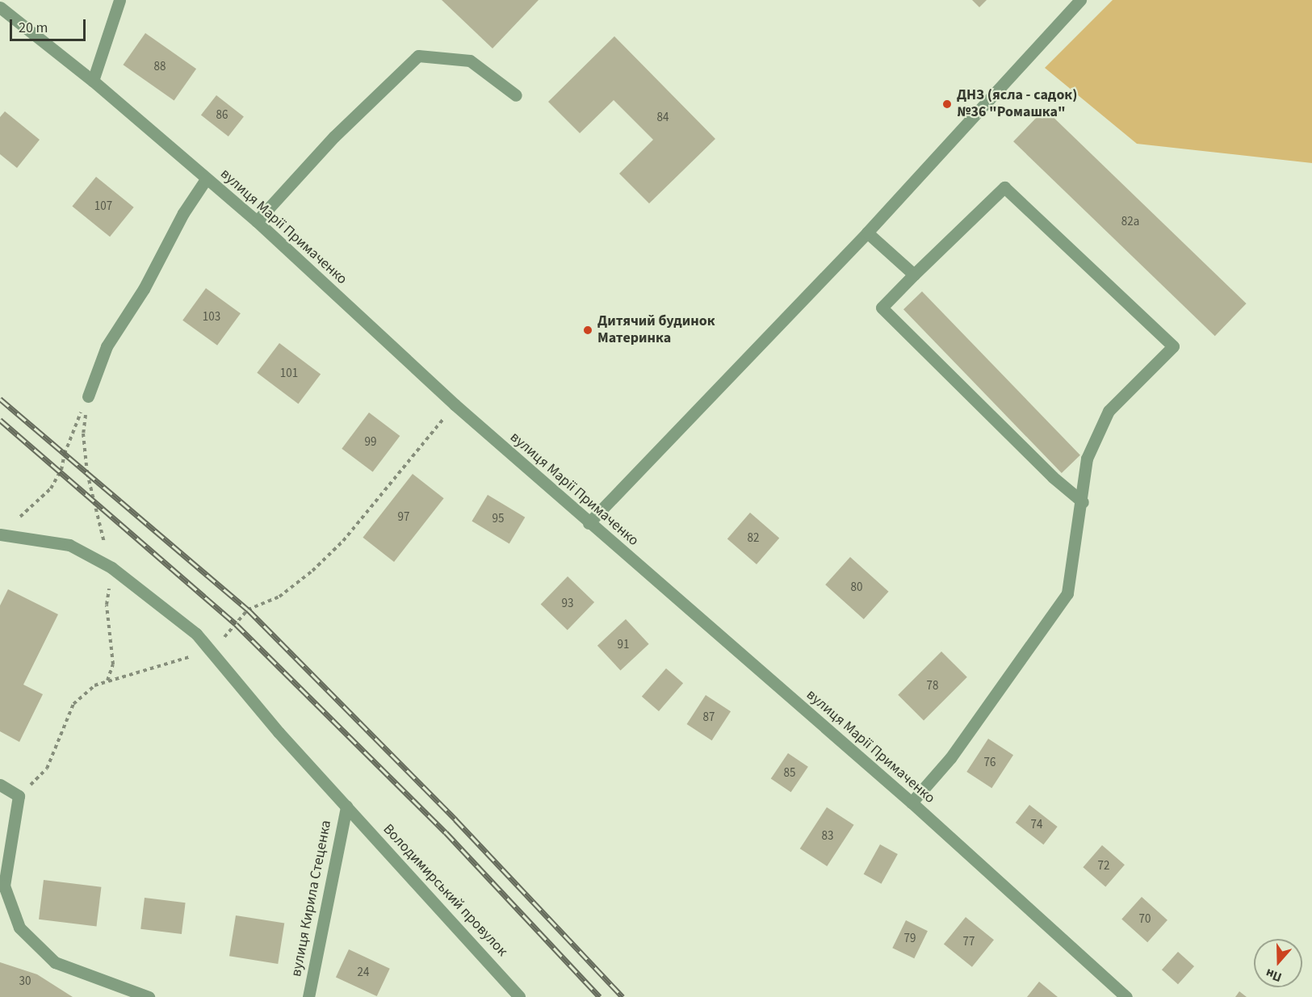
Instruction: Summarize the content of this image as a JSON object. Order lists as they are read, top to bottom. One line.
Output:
{"streets":{"street":["вулиця Марії Примаченко","Володимирський провулок","вулиця Кирила Стеценка"]},"crossings":[["Володимирський провулок","вулиця Кирила Стеценка"]],"places":["ДНЗ (ясла - садок) №36 \"Ромашка\"","Дитячий будинок Материнка"],"house_numbers":["88","86","84","107","82а","103","101","99","97","95","82","80","93","91","78","87","76","85","74","83","72","70","79","77","24","30"],"scale_bar":"20 m","north":"bottom"}
